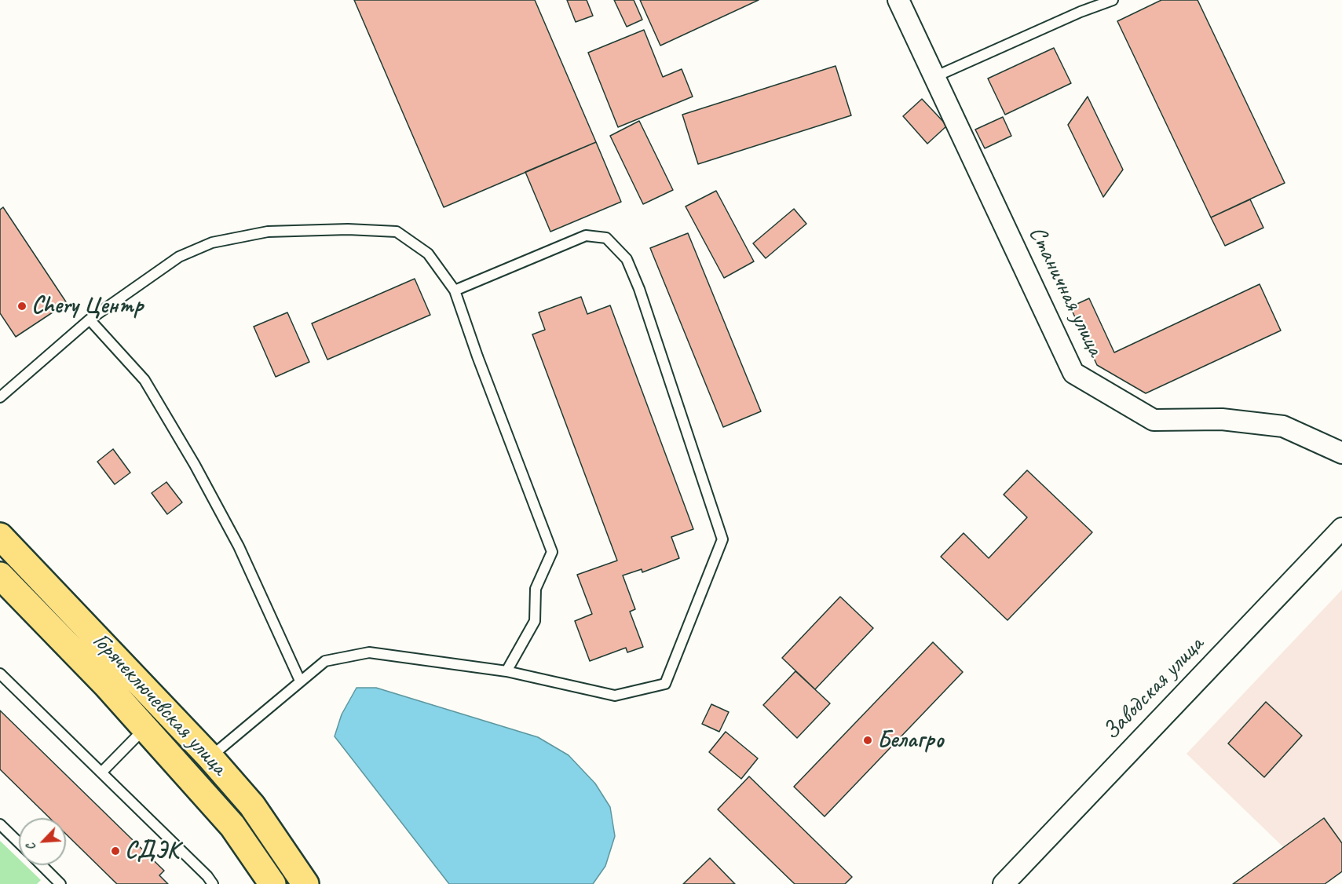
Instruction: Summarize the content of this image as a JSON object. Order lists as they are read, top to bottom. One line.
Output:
{"streets":{"main road":["Горячеключевская улица"],"street":["Станичная улица","Заводская улица"]},"places":["Chery Центр","Белагро","СДЭК"],"north":"bottom left"}
